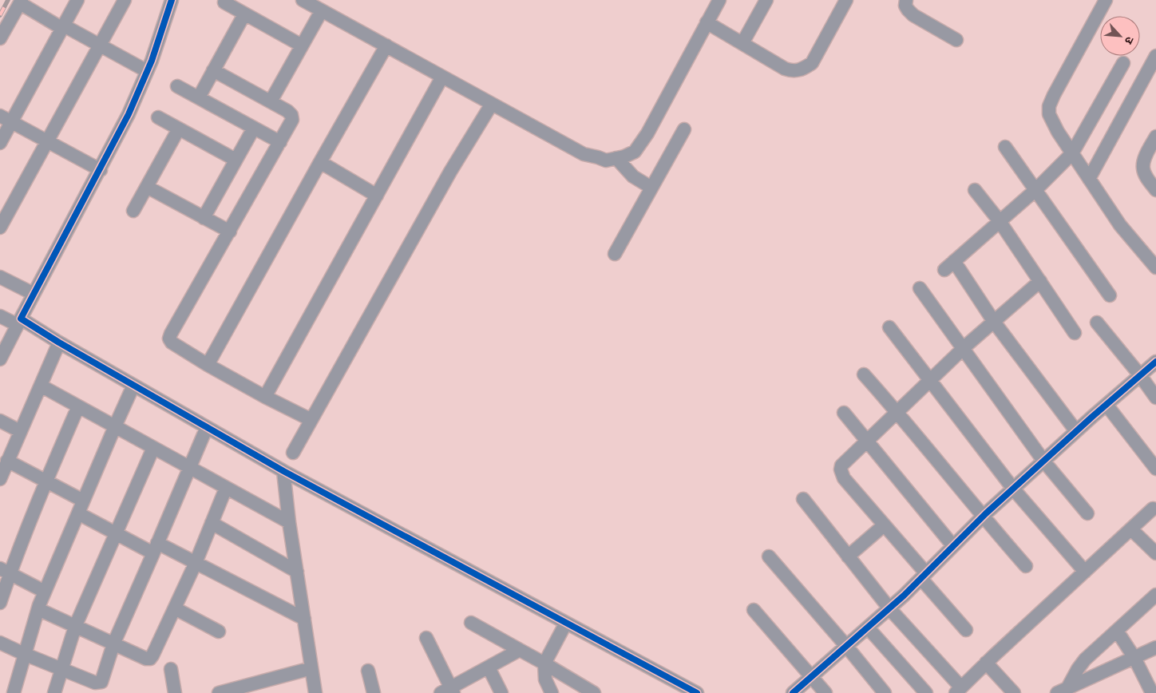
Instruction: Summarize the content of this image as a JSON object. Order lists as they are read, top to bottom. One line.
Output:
{"north":"bottom right"}
